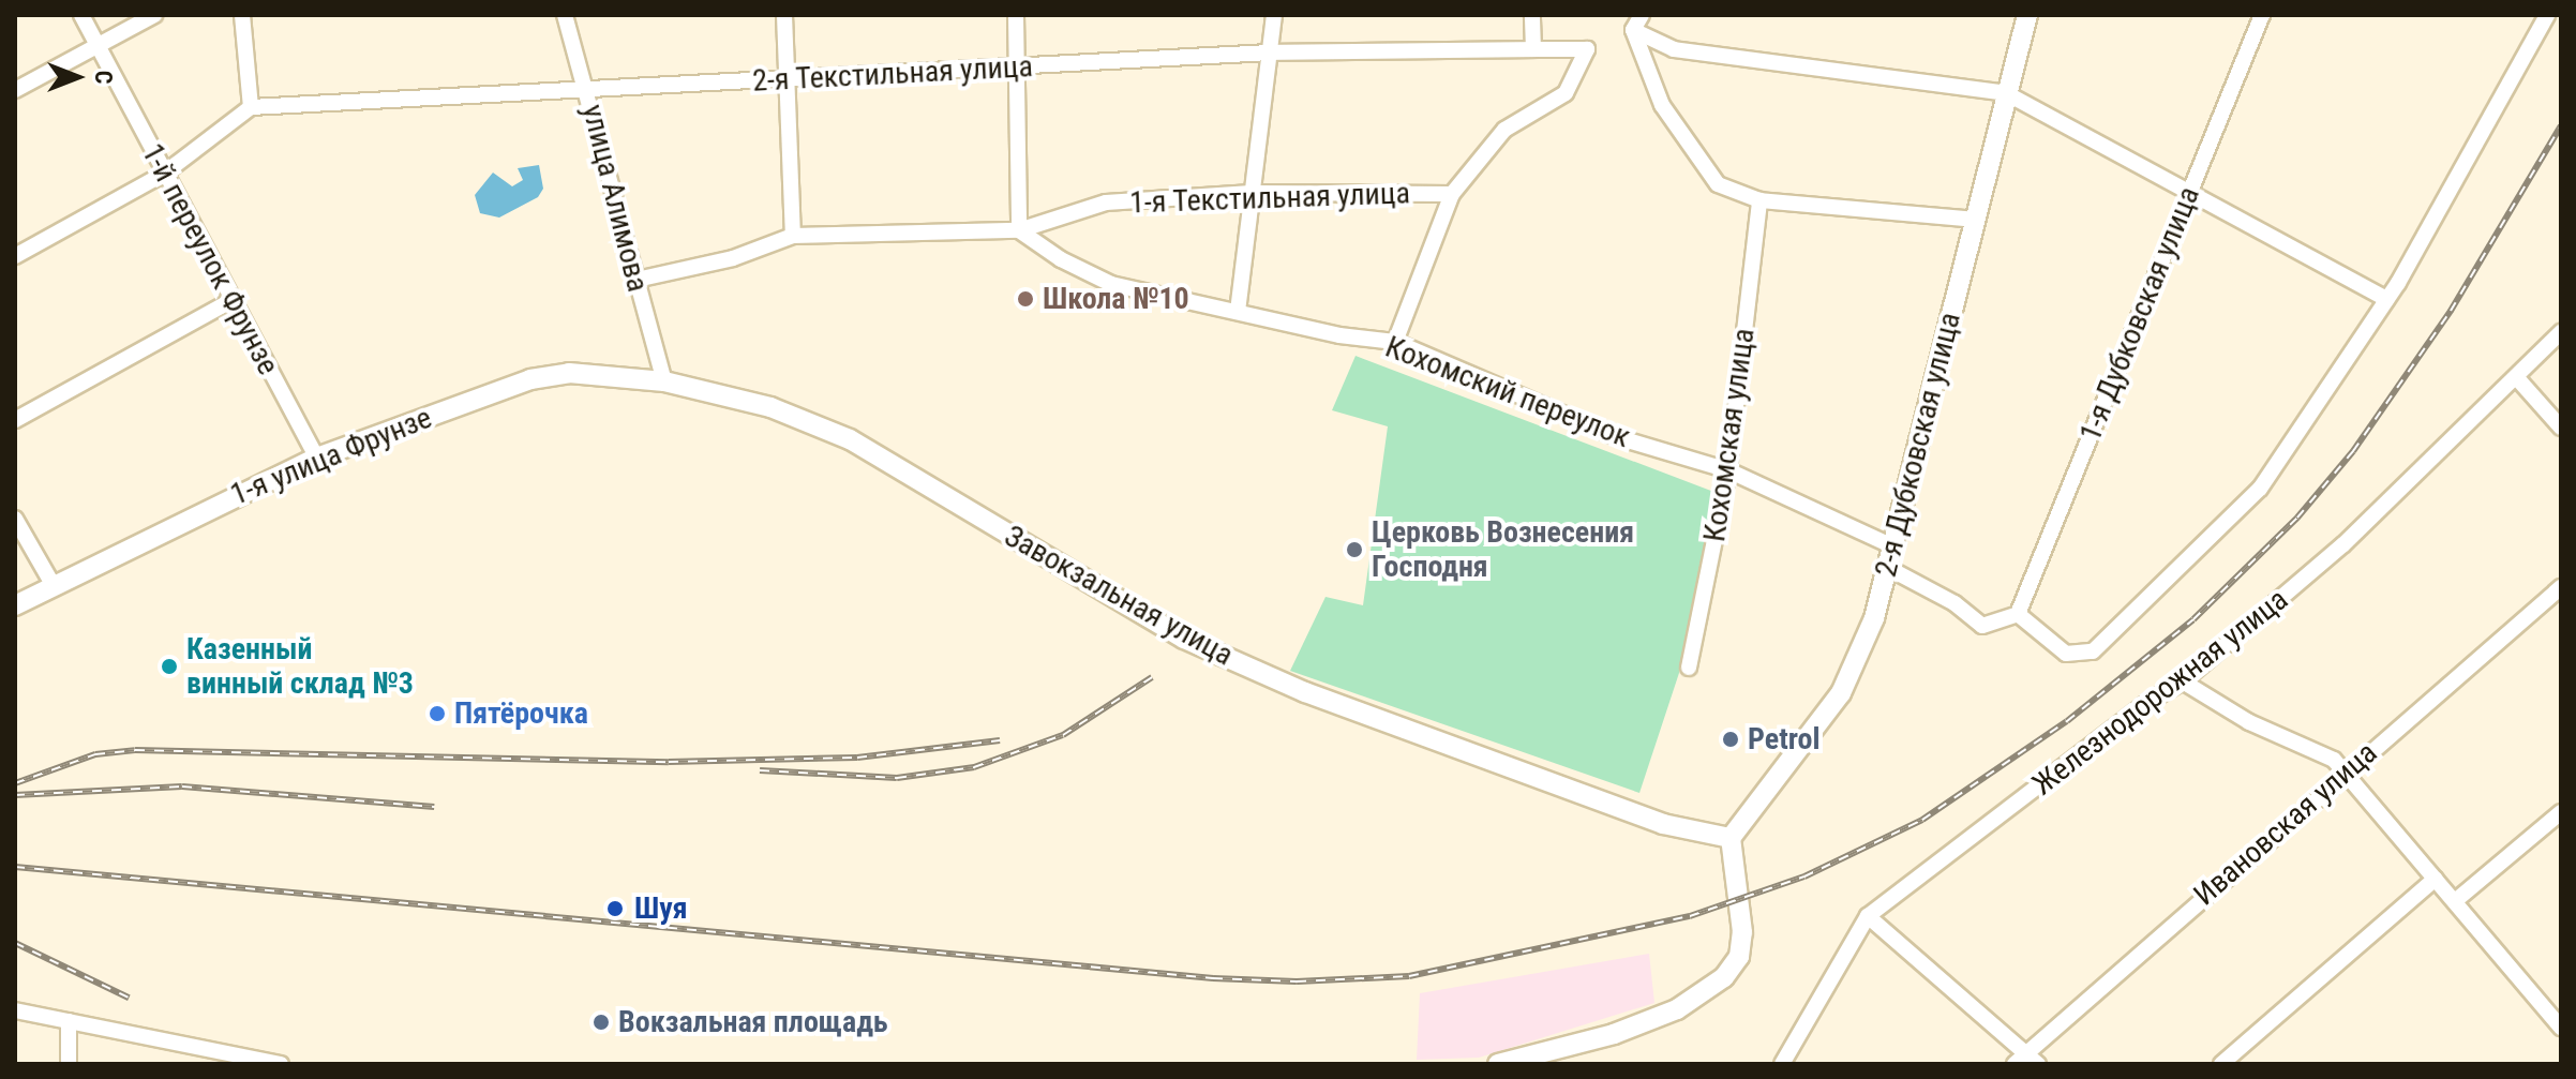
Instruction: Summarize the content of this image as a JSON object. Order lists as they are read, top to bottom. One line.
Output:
{"streets":{"main road":["2-я Дубковская улица","1-я улица Фрунзе","Завокзальная улица"],"street":["2-я Текстильная улица","улица Алимова","1-я Текстильная улица","1-й переулок Фрунзе","1-я Дубковская улица","Кохомский переулок","Кохомская улица","Железнодорожная улица","Ивановская улица"]},"crossings":[["2-я Текстильная улица","улица Алимова"],["2-я Текстильная улица","1-я Текстильная улица"],["улица Алимова","1-я Текстильная улица"],["улица Алимова","1-я улица Фрунзе"],["улица Алимова","Завокзальная улица"],["1-я Текстильная улица","Кохомский переулок"],["1-й переулок Фрунзе","1-я улица Фрунзе"],["Кохомский переулок","Кохомская улица"],["Кохомский переулок","2-я Дубковская улица"],["2-я Дубковская улица","Завокзальная улица"],["1-я улица Фрунзе","Завокзальная улица"]],"places":["Школа №10","Церковь Вознесения Господня","Казенный винный склад №3","Пятёрочка","Petrol","Шуя","Вокзальная площадь"],"north":"right"}
